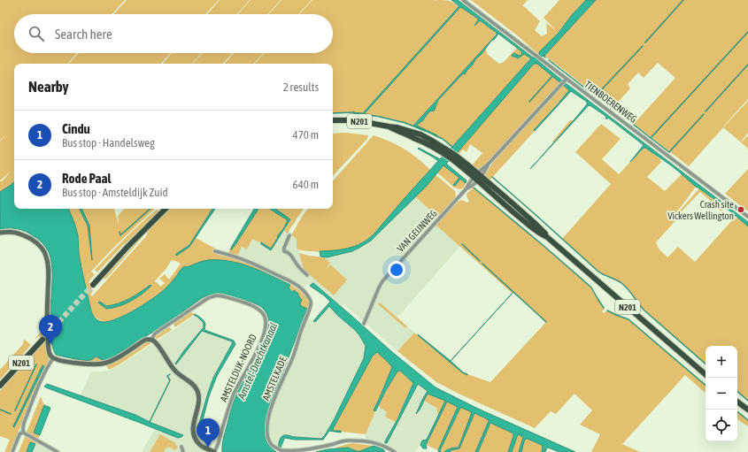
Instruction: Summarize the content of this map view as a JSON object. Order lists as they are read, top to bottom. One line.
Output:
{"streets":{"main road":["N201"],"street":["TIENBOERENWEG","VAN GEIJNWEG","AMSTELDIJK-NOORD","AMSTELKADE"]},"crossings":[["TIENBOERENWEG","VAN GEIJNWEG"],["N201","VAN GEIJNWEG"]],"water":["Amstel-Drechtkanaal"],"places":["Crash site Vickers Wellington"],"page":{"search":"Search here","heading":["Nearby","2 results"],"list":[{"mark":"1","name":"Cindu","note":"Bus stop · Handelsweg","value":"470 m"},{"mark":"2","name":"Rode Paal","note":"Bus stop · Amsteldijk Zuid","value":"640 m"}],"pins":["2","1"],"map_buttons":["+","−"]}}
